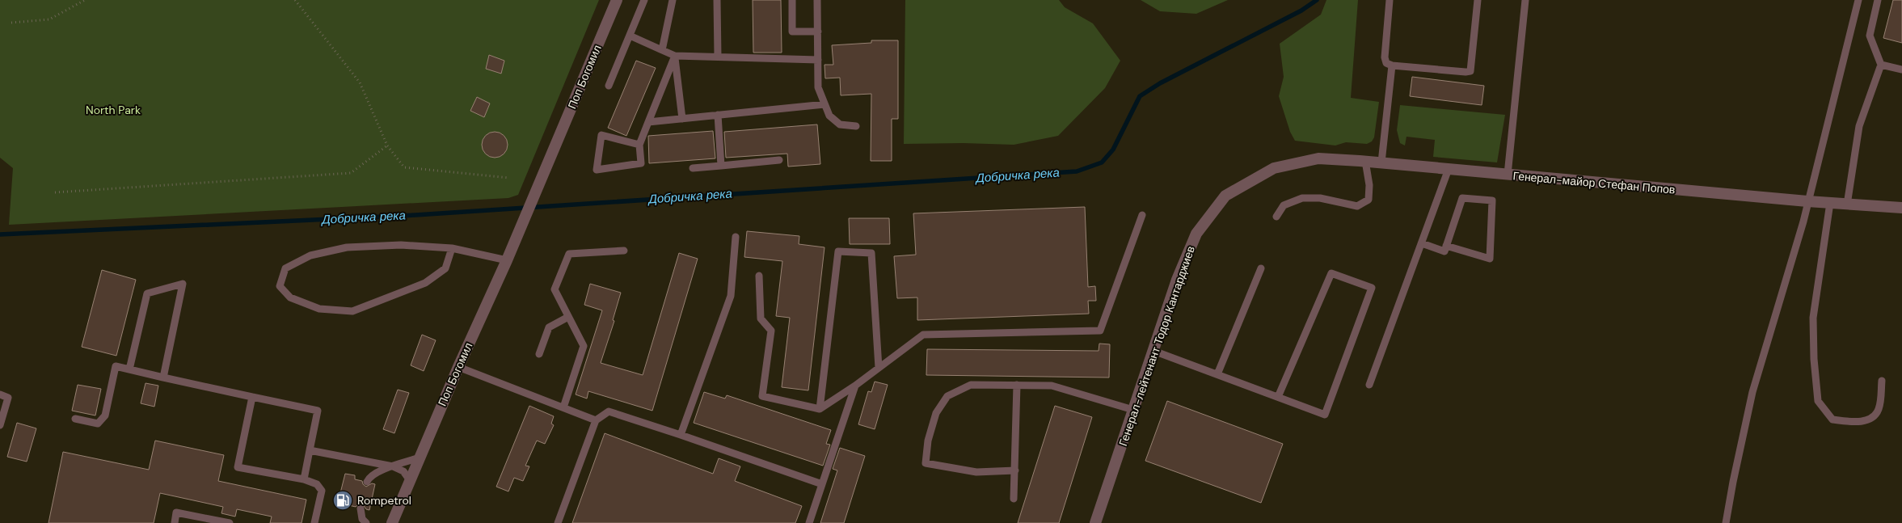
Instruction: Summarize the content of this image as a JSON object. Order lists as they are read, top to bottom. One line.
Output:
{"streets":{"street":["Поп Богомил","Генерал-майор Стефан Попов","Генерал-лейтенант Тодор Кантарджиев"]},"crossings":[["Генерал-майор Стефан Попов","Генерал-лейтенант Тодор Кантарджиев"]],"water":["Добричка река"],"parks":["North Park"],"places":{"fuel station":["Rompetrol"]}}
